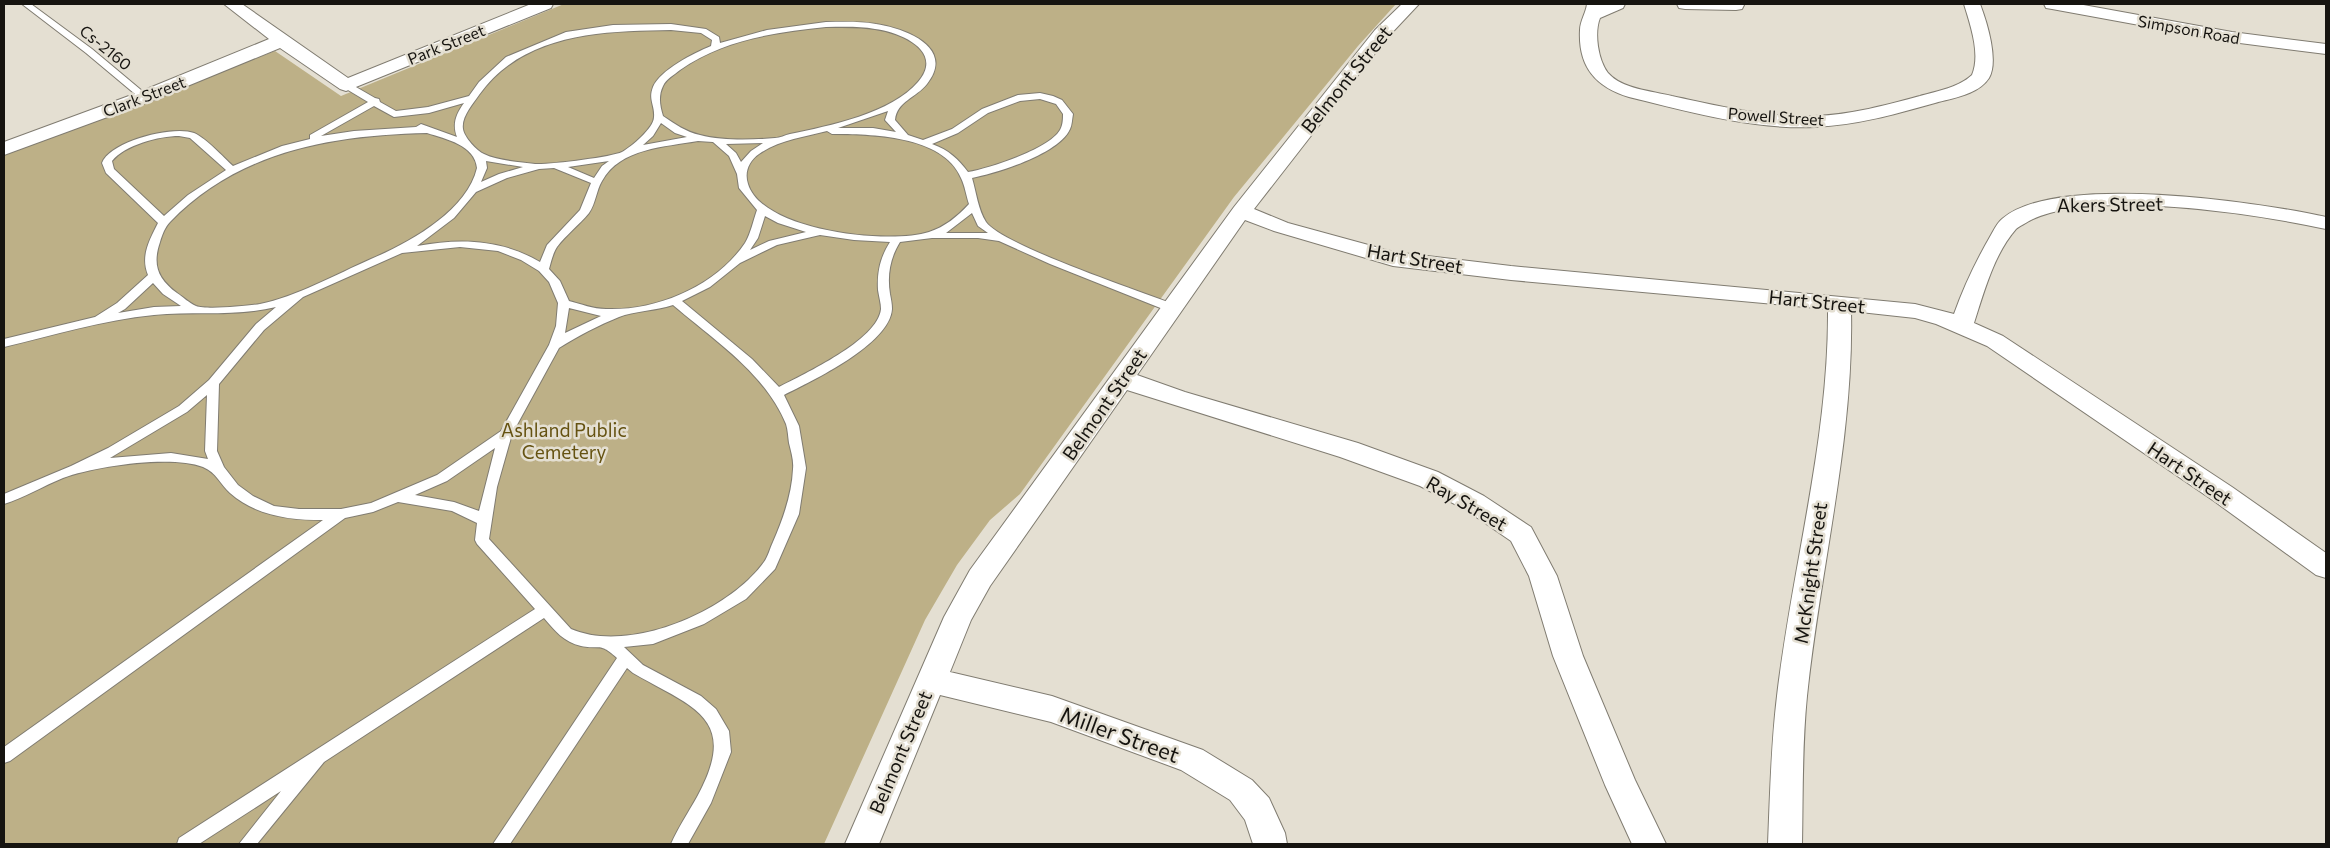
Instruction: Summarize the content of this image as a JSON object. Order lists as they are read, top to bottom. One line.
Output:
{"streets":{"street":["Simpson Road","Park Street","Belmont Street","Clark Street","Powell Street","Akers Street","Hart Street","Ray Street","McKnight Street","Miller Street"],"lane":["Cs-2160"]},"crossings":[["Cs-2160","Clark Street"],["Belmont Street","Hart Street"],["Belmont Street","Ray Street"],["Belmont Street","Miller Street"],["Akers Street","Hart Street"],["Hart Street","McKnight Street"]],"parks":["Ashland Public Cemetery"]}
